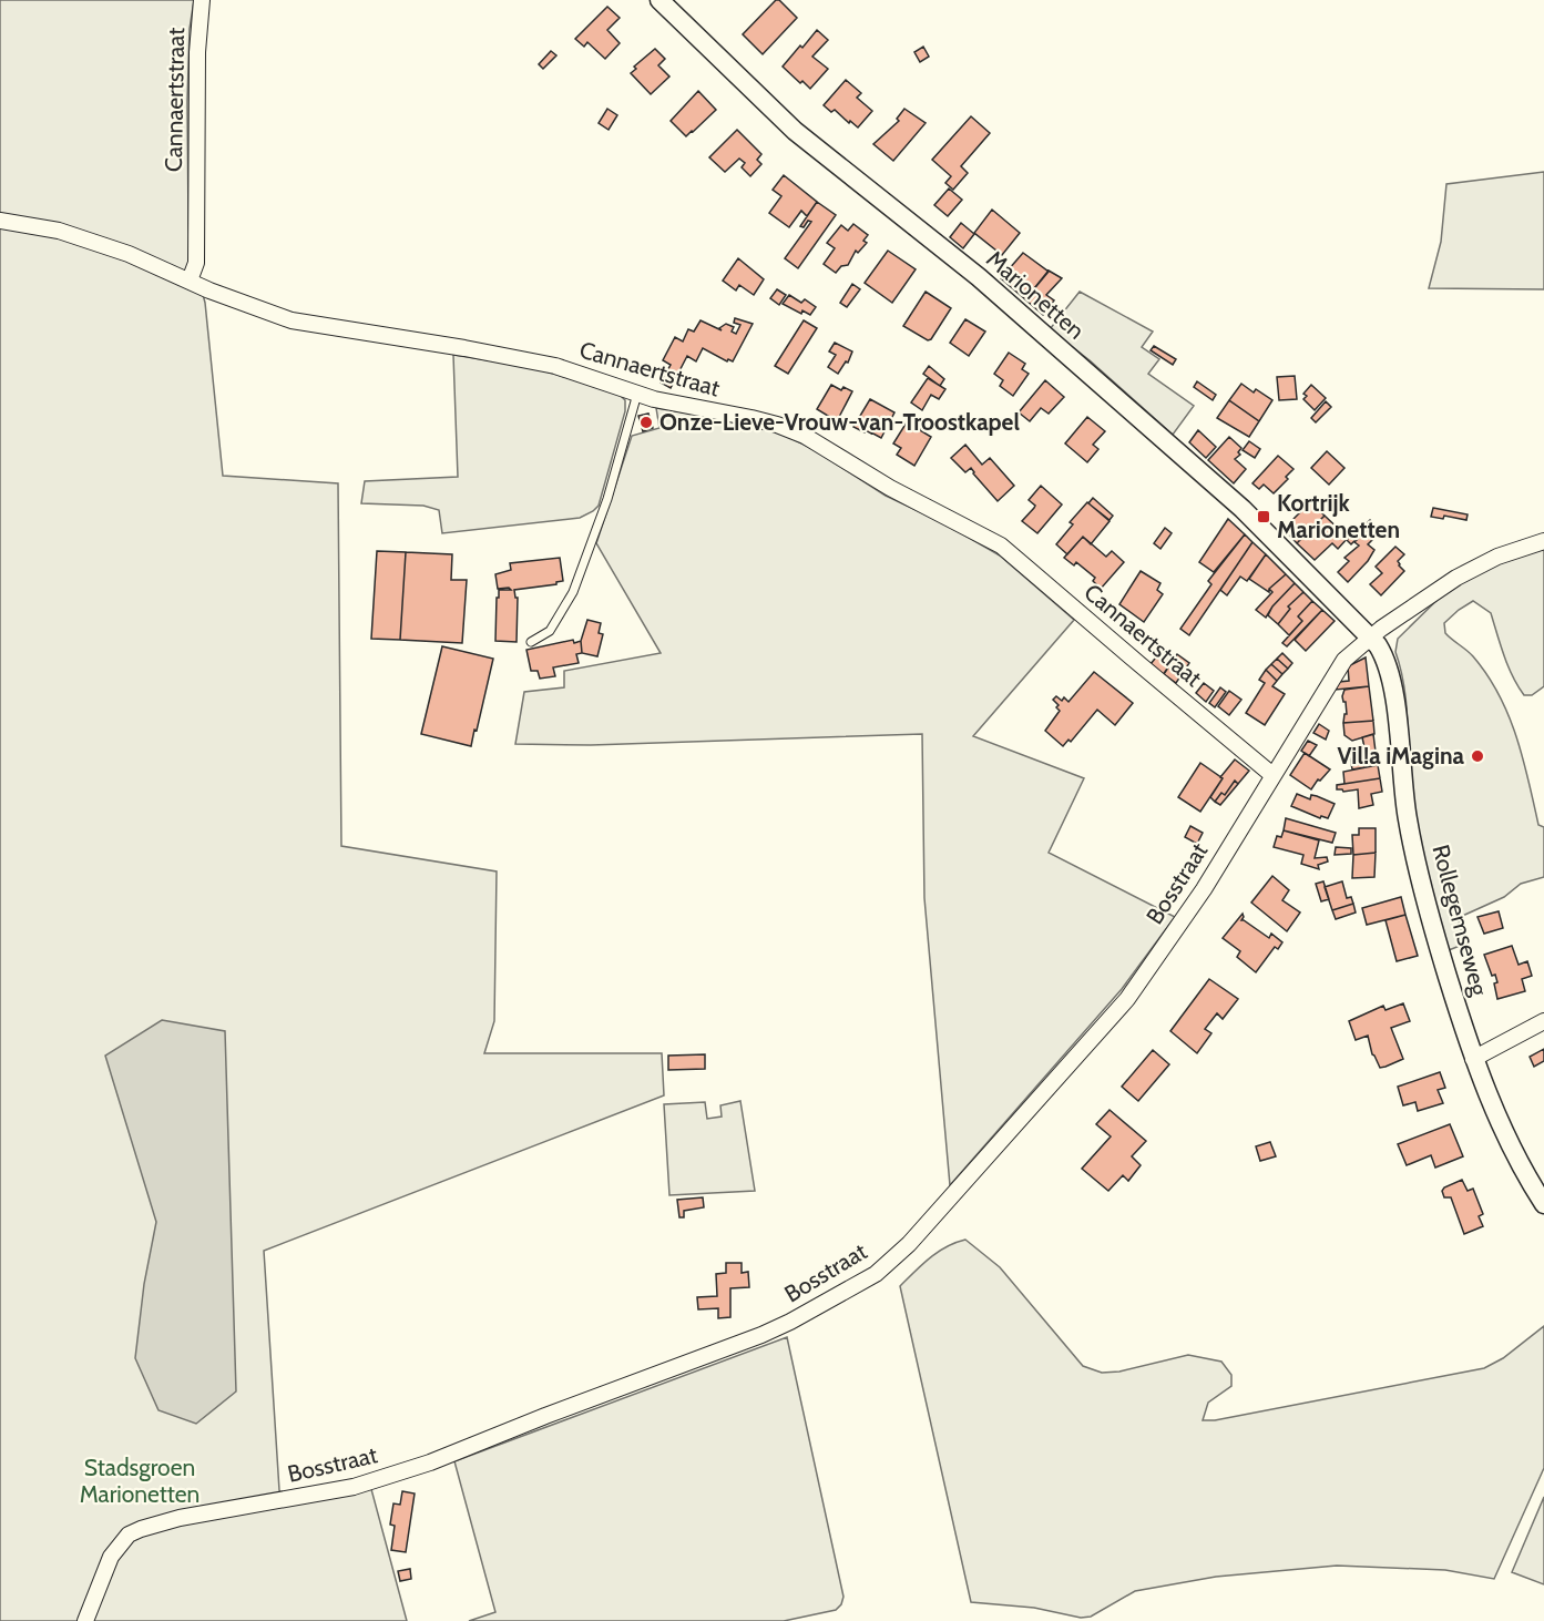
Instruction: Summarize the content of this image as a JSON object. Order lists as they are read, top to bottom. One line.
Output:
{"streets":{"street":["Cannaertstraat","Marionetten","Bosstraat","Rollegemseweg"]},"crossings":[["Cannaertstraat","Bosstraat"],["Marionetten","Bosstraat"],["Marionetten","Rollegemseweg"],["Bosstraat","Rollegemseweg"]],"parks":["Stadsgroen Marionetten"],"places":{"other":["Onze-Lieve-Vrouw-van-Troostkapel","Vil!a iMagina"],"transit":["Kortrijk Marionetten"]}}
